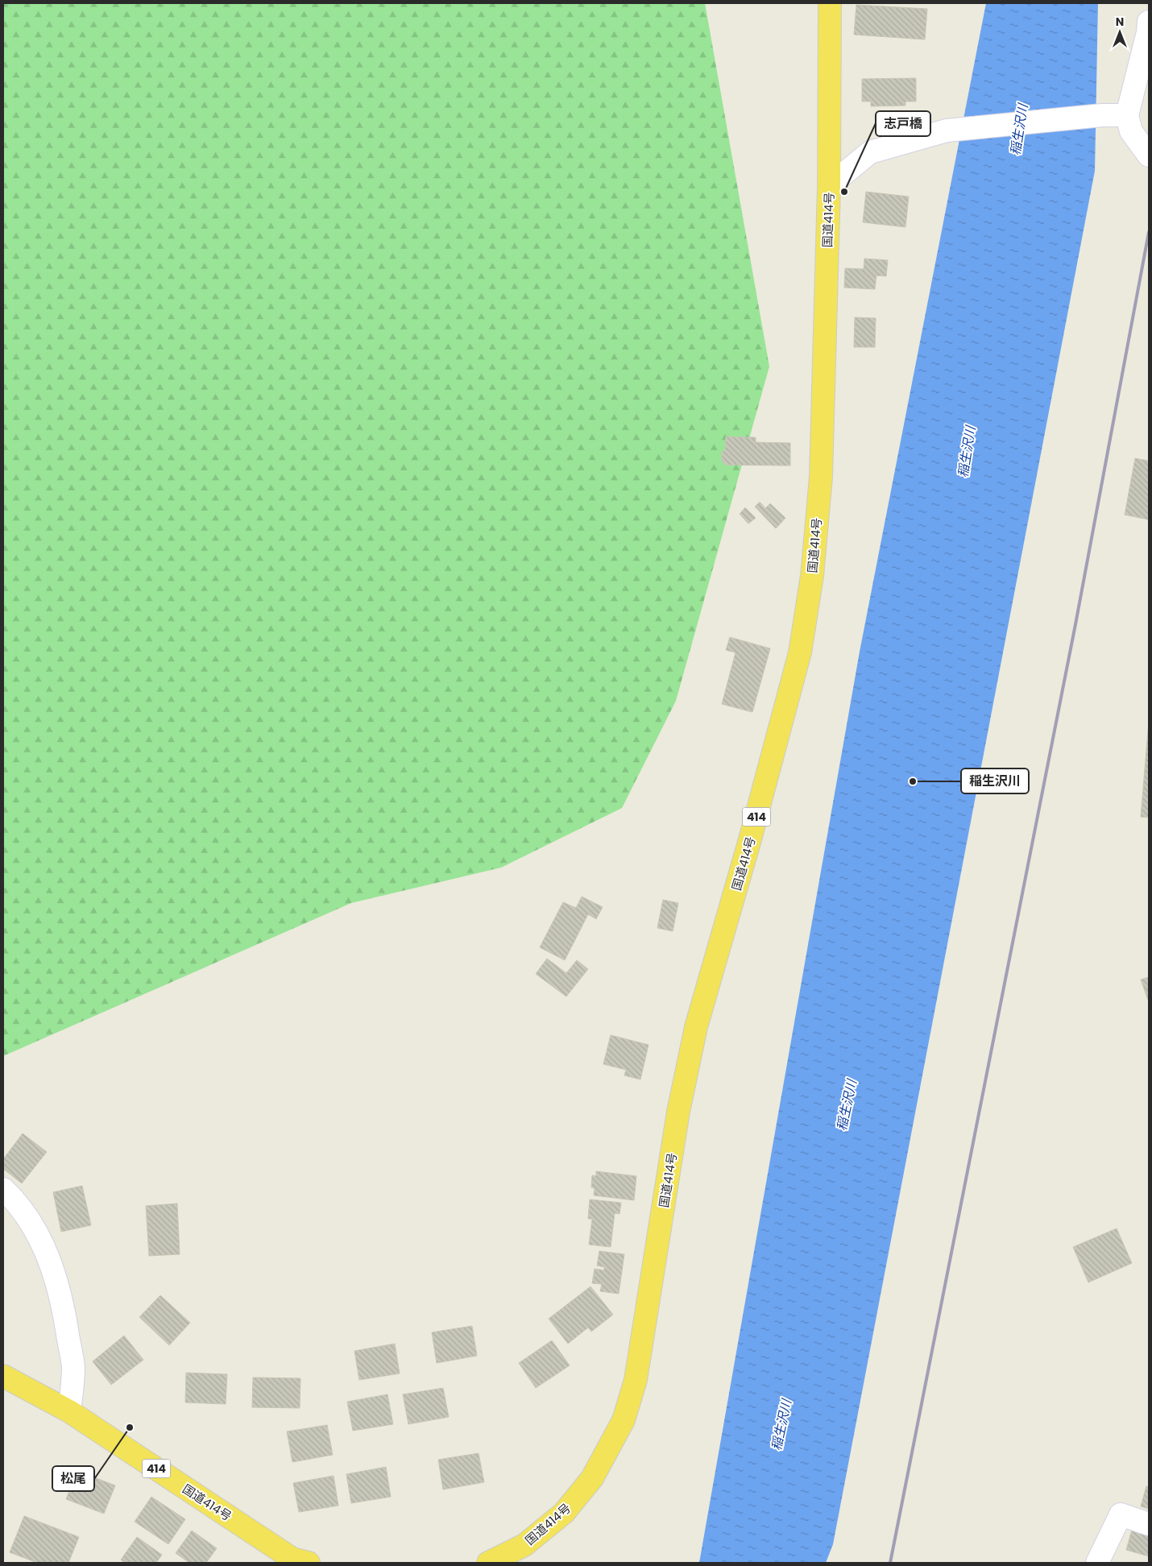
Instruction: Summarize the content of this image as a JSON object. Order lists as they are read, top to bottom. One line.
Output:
{"streets":{"highway":["国道414号","414"]},"water":["稲生沢川"],"places":["志戸橋","稲生沢川","松尾"],"north":"top"}
